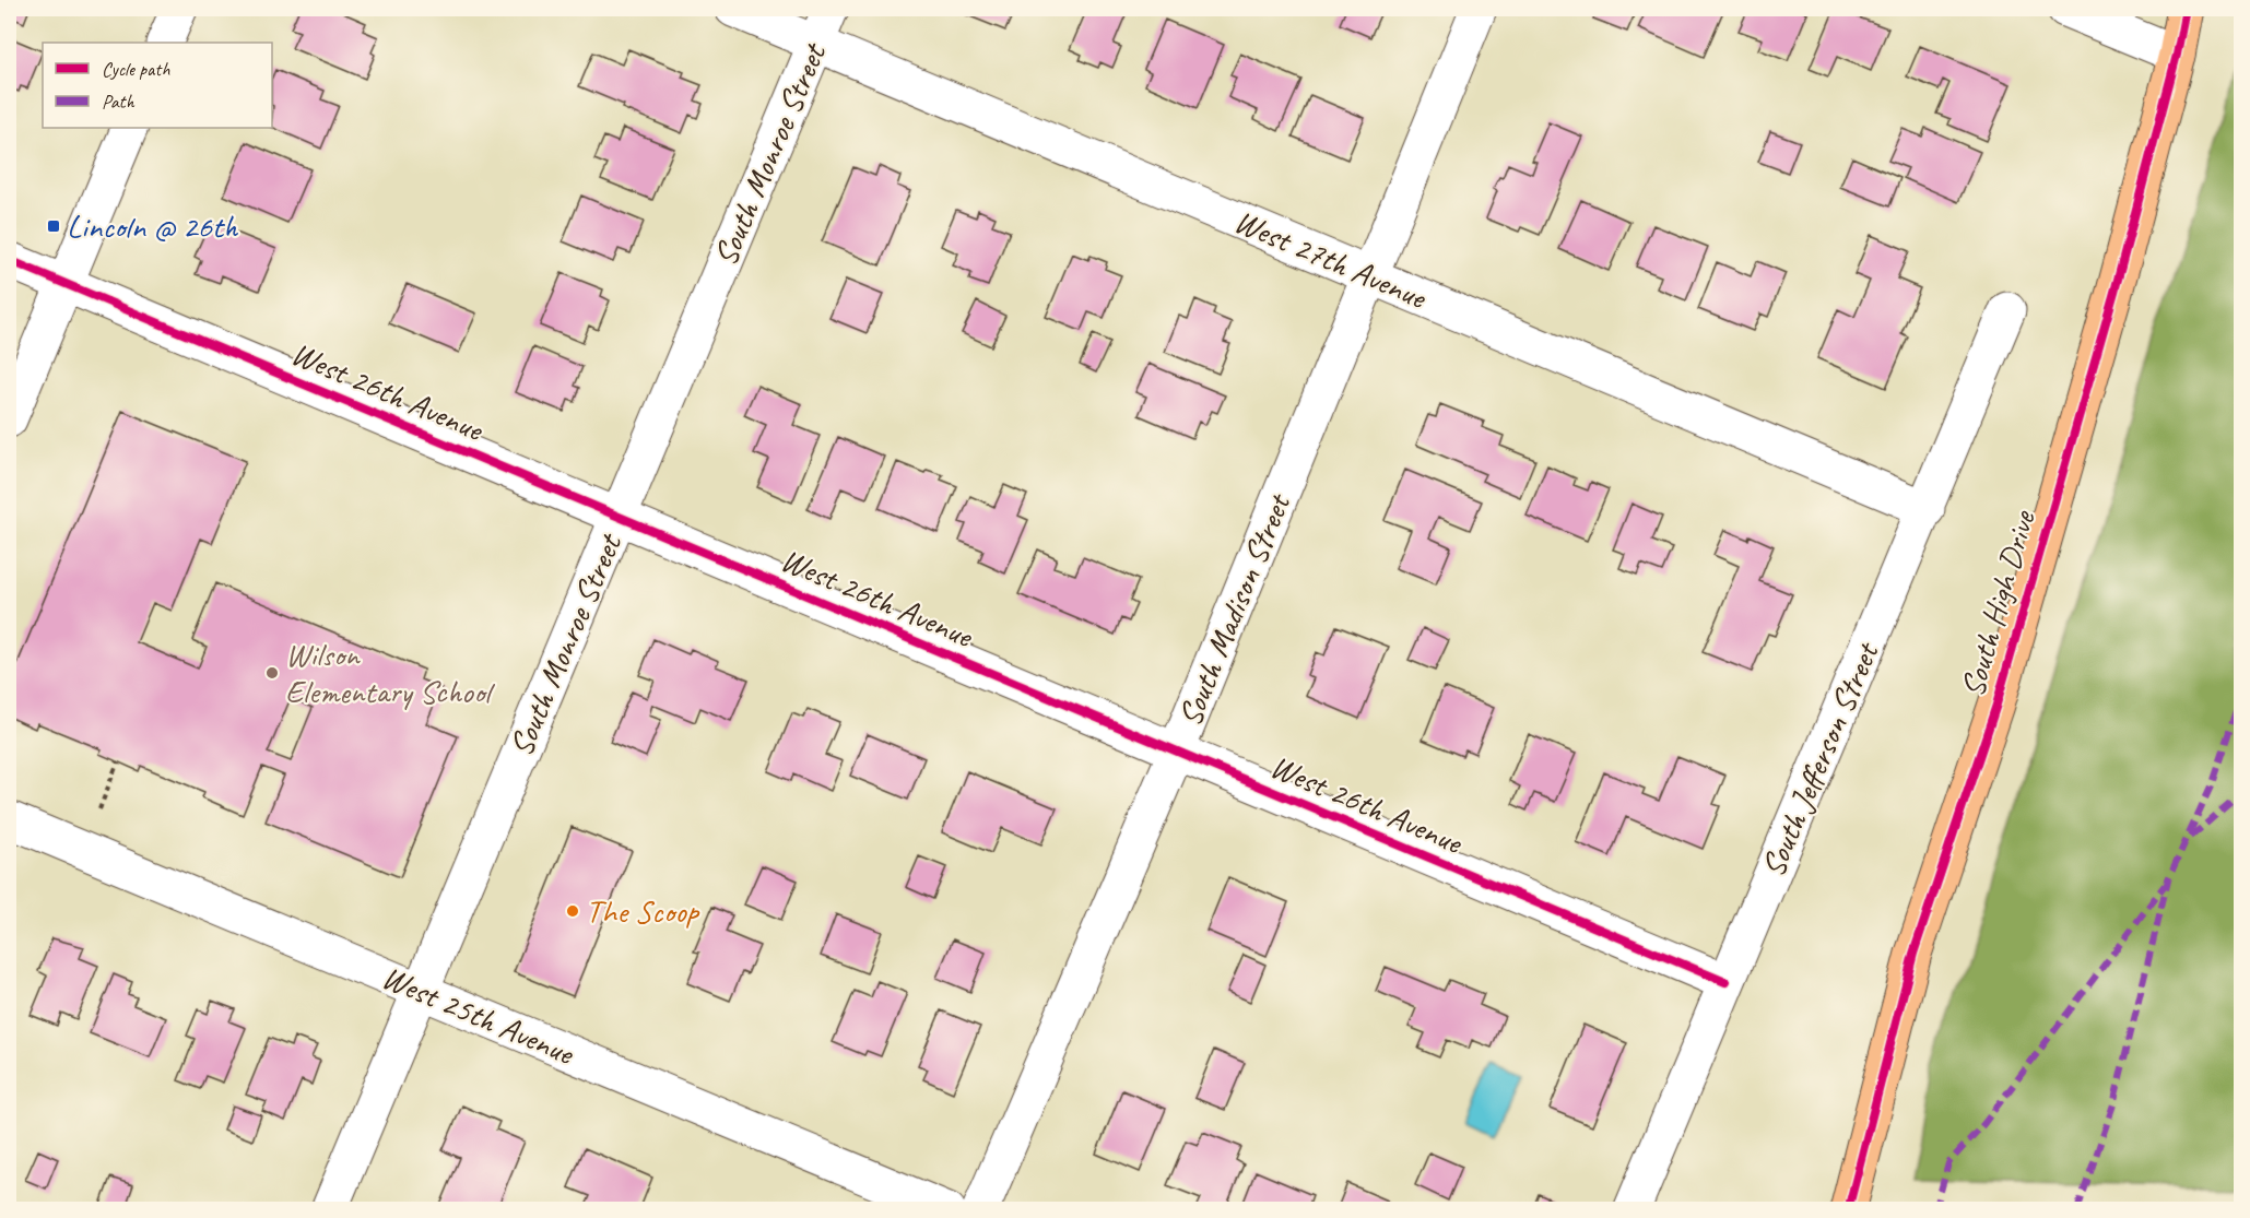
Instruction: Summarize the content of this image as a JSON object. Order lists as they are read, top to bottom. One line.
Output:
{"streets":{"main road":["South High Drive"],"street":["South Monroe Street","West 27th Avenue","West 26th Avenue","South Madison Street","South Jefferson Street","West 25th Avenue"]},"crossings":[["South Monroe Street","West 27th Avenue"],["South Monroe Street","West 26th Avenue"],["South Monroe Street","West 25th Avenue"],["West 27th Avenue","South Madison Street"],["West 27th Avenue","South Jefferson Street"],["West 26th Avenue","South Madison Street"],["West 26th Avenue","South Jefferson Street"]],"places":{"transit":["Lincoln @ 26th"],"other":["Wilson Elementary School","The Scoop"]},"legend":["Cycle path","Path"]}
